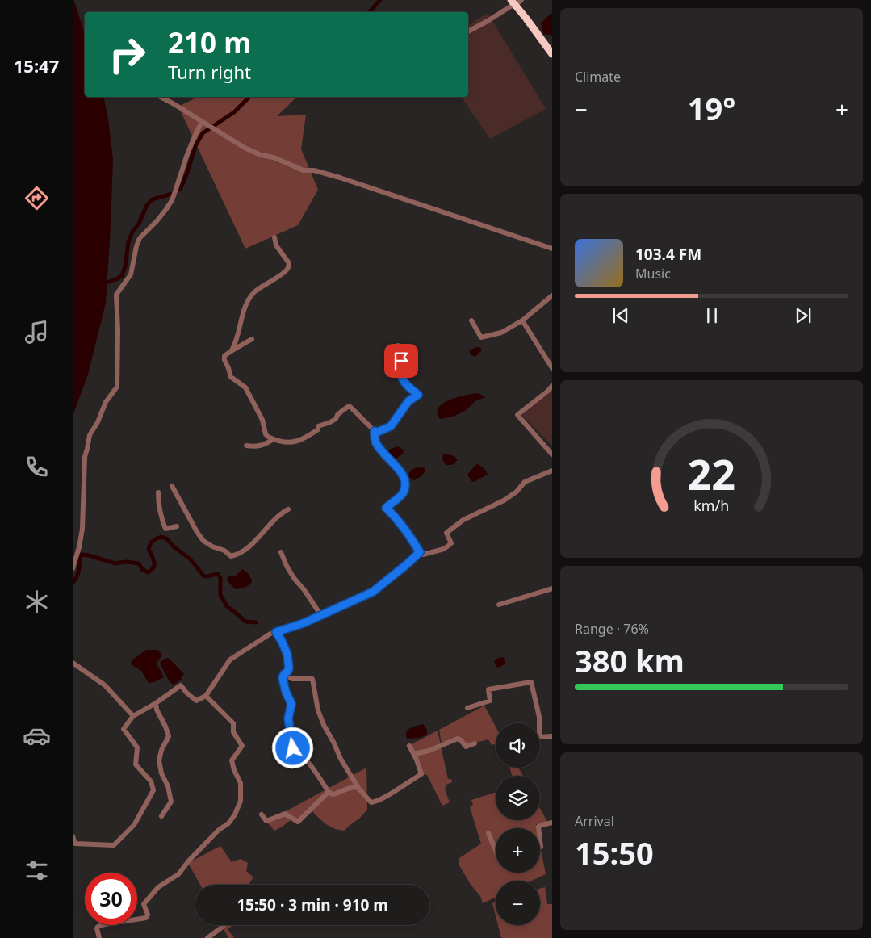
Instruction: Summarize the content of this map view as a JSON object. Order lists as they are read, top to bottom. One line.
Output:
{"page":{"tabs":"15:47","tile":["Climate",["Range · 76%","380 km"],["Arrival","15:50"]],"turn":["210 m","Turn right"],"heat":["−","19°","+"],"song":["103.4 FM","Music"],"map_buttons":["+","−"],"limit":"30","trip":"15:50 · 3 min · 910 m","gauge":["22","km/h"]}}
